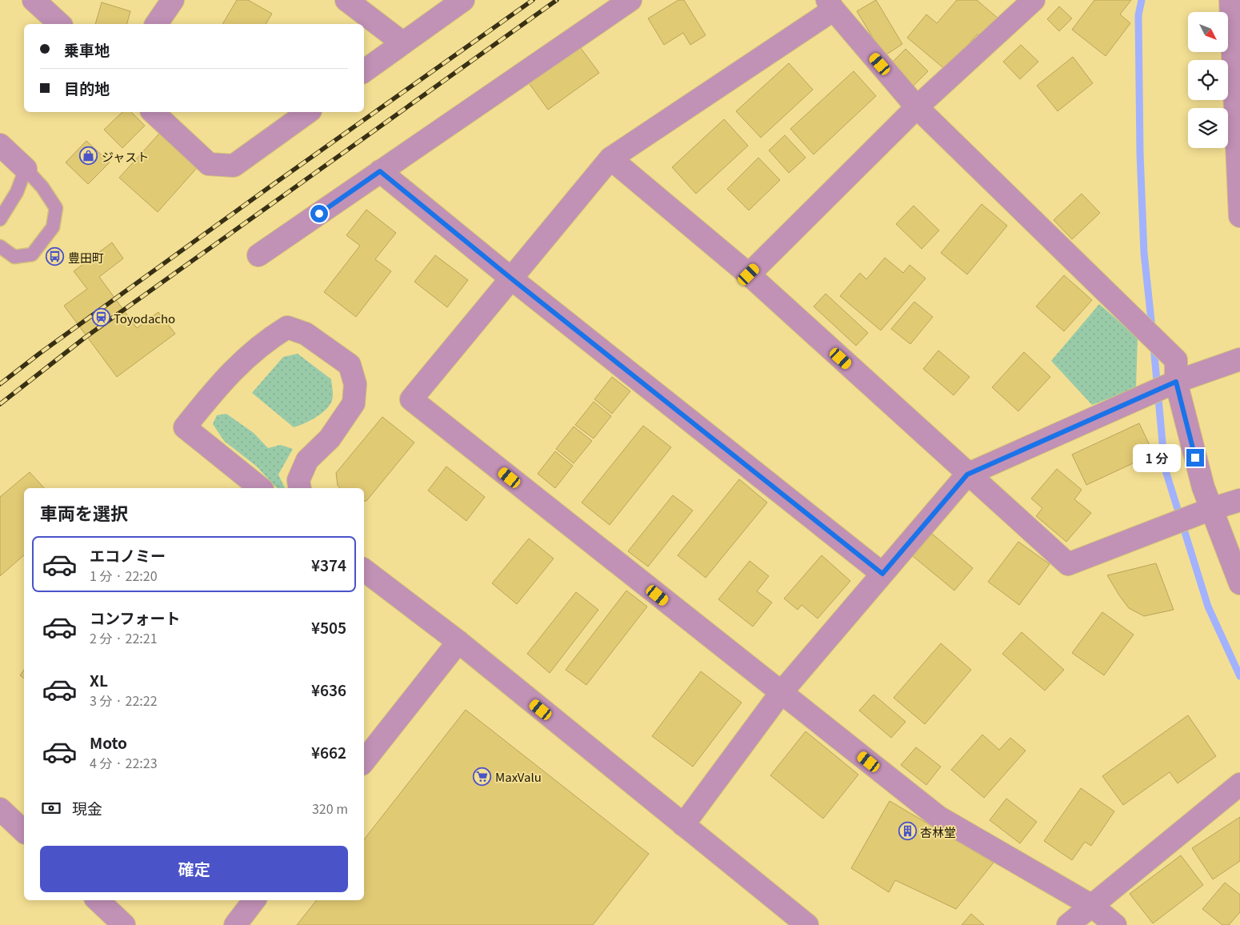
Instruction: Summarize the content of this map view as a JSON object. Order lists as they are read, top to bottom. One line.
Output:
{"places":{"shop":["ジャスト"],"bus stop":["豊田町"],"station":["Toyodacho"],"supermarket":["MaxValu"],"building":["杏林堂"]},"north":"bottom right","page":{"banner":["乗車地","目的地"],"bubble":"1 分","heading":"車両を選択","list":[{"name":"エコノミー","note":"1 分 · 22:20","value":"¥374"},{"name":"コンフォート","note":"2 分 · 22:21","value":"¥505"},{"name":"XL","note":"3 分 · 22:22","value":"¥636"},{"name":"Moto","note":"4 分 · 22:23","value":"¥662"}],"pay":["現金","320 m"],"buttons":"確定"}}
